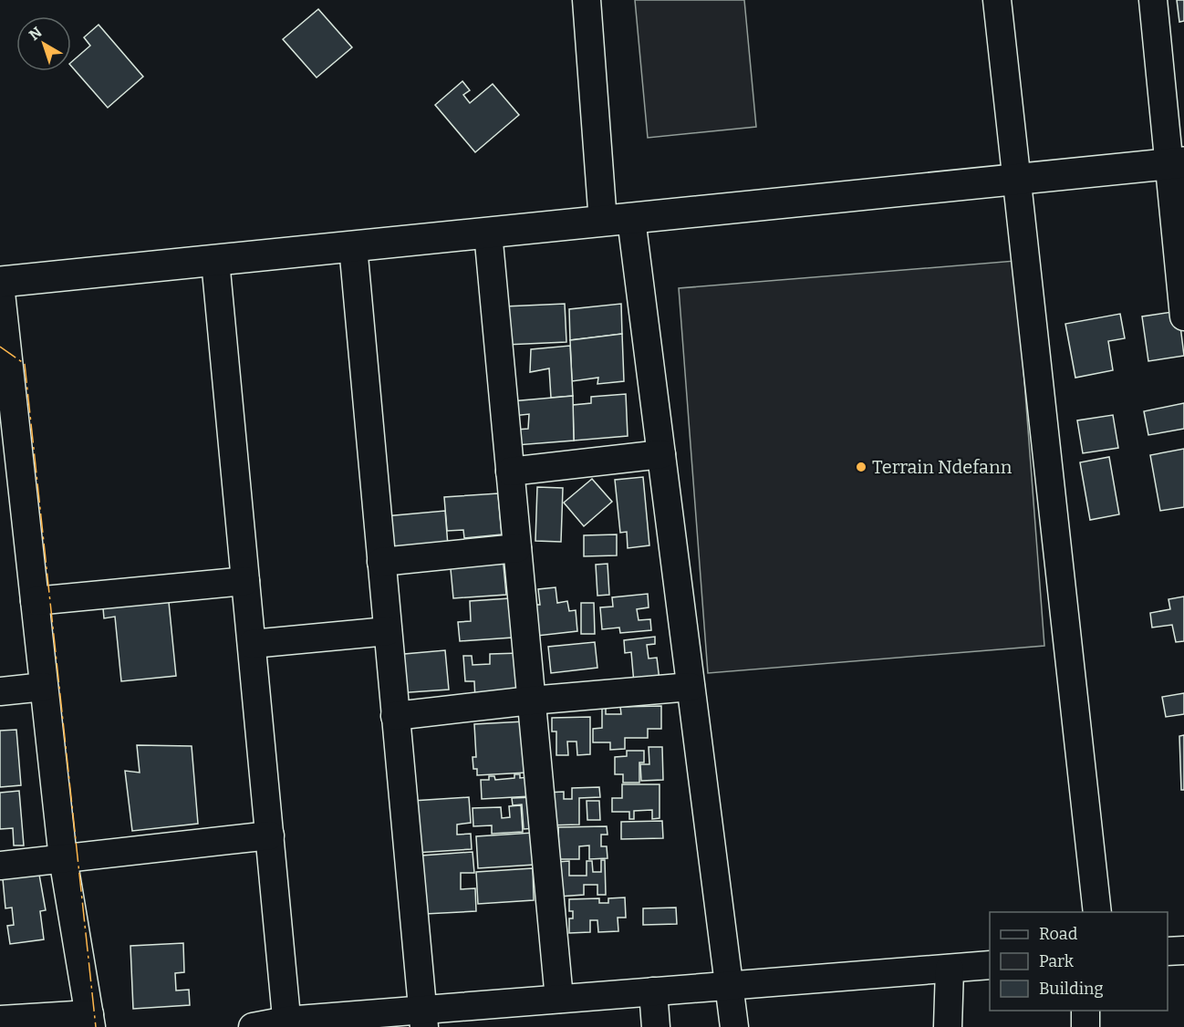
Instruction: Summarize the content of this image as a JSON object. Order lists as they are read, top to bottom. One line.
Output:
{"places":["Terrain Ndefann"],"legend":["Road","Park","Building"],"north":"top left"}
